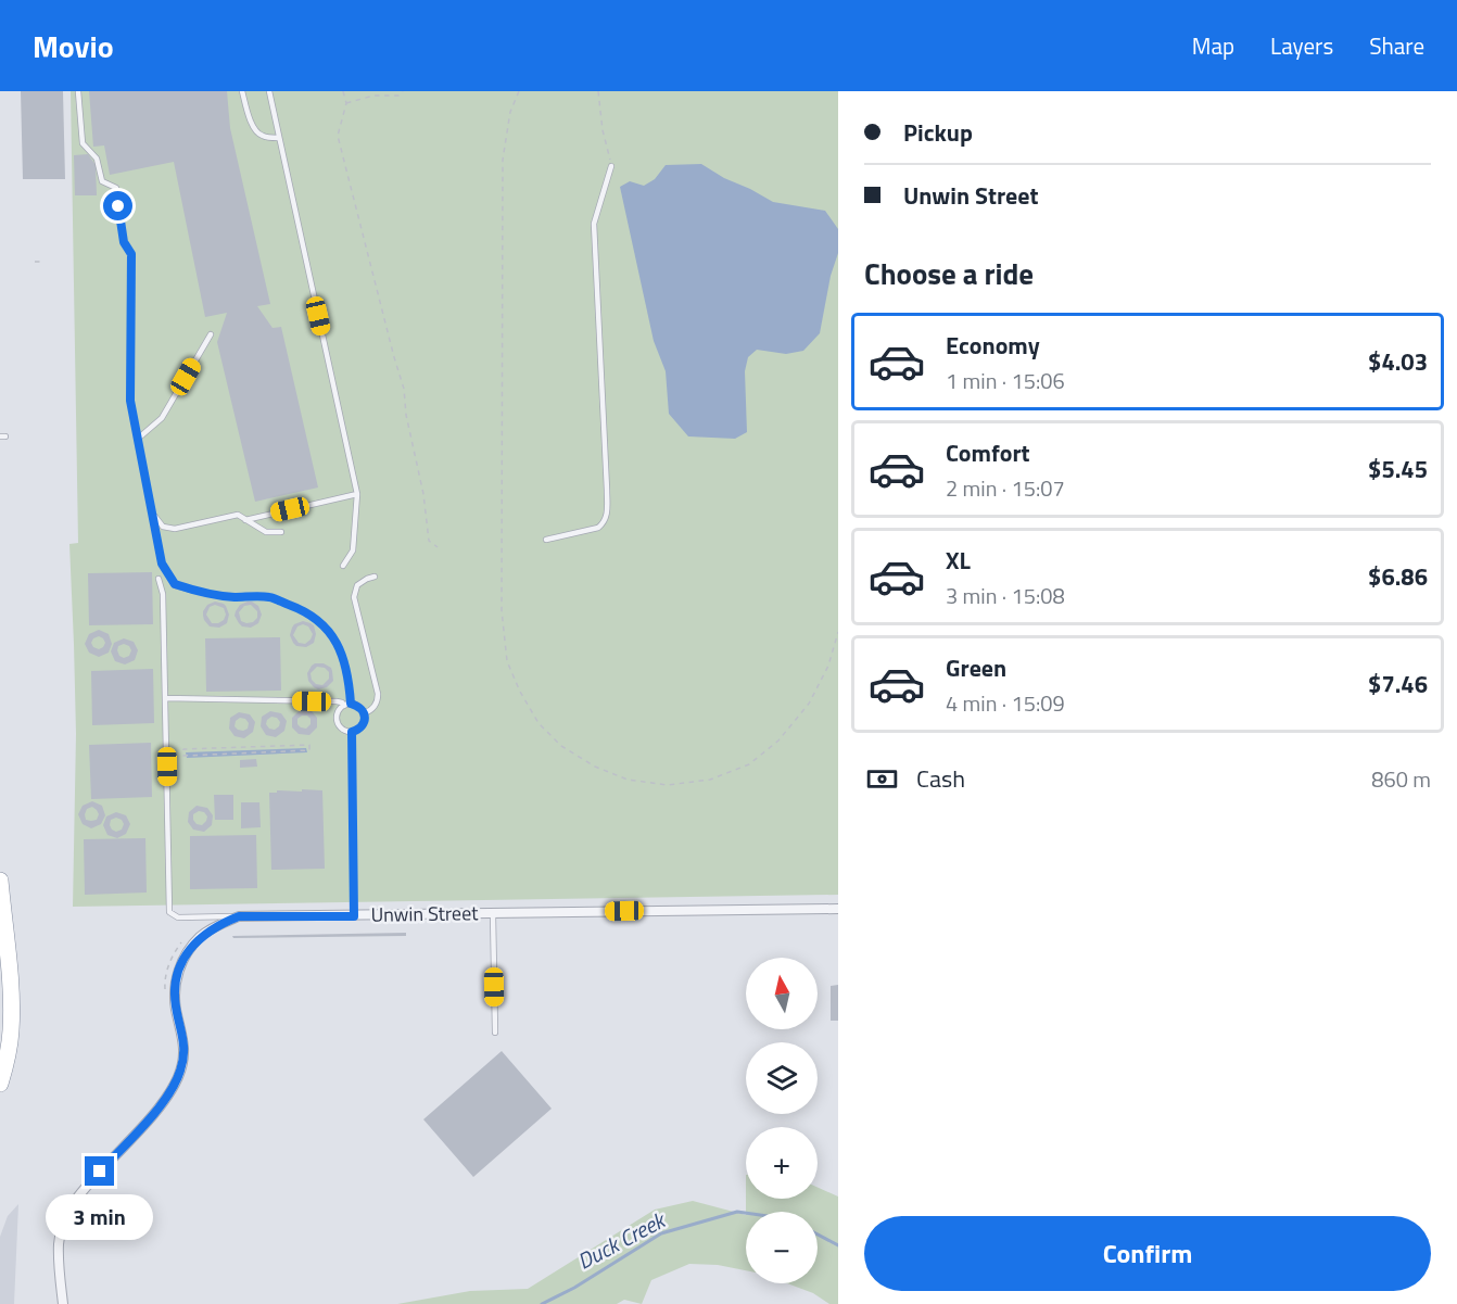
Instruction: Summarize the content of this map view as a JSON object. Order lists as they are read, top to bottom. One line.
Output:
{"streets":{"street":["Unwin Street"]},"water":["Duck Creek"],"north":"top","page":{"header":"Movio","nav":["Map","Layers","Share"],"banner":["Pickup","Unwin Street"],"heading":"Choose a ride","list":[{"name":"Economy","note":"1 min · 15:06","value":"$4.03"},{"name":"Comfort","note":"2 min · 15:07","value":"$5.45"},{"name":"XL","note":"3 min · 15:08","value":"$6.86"},{"name":"Green","note":"4 min · 15:09","value":"$7.46"}],"pay":["Cash","860 m"],"map_buttons":["+","−"],"bubble":"3 min","buttons":"Confirm"}}
